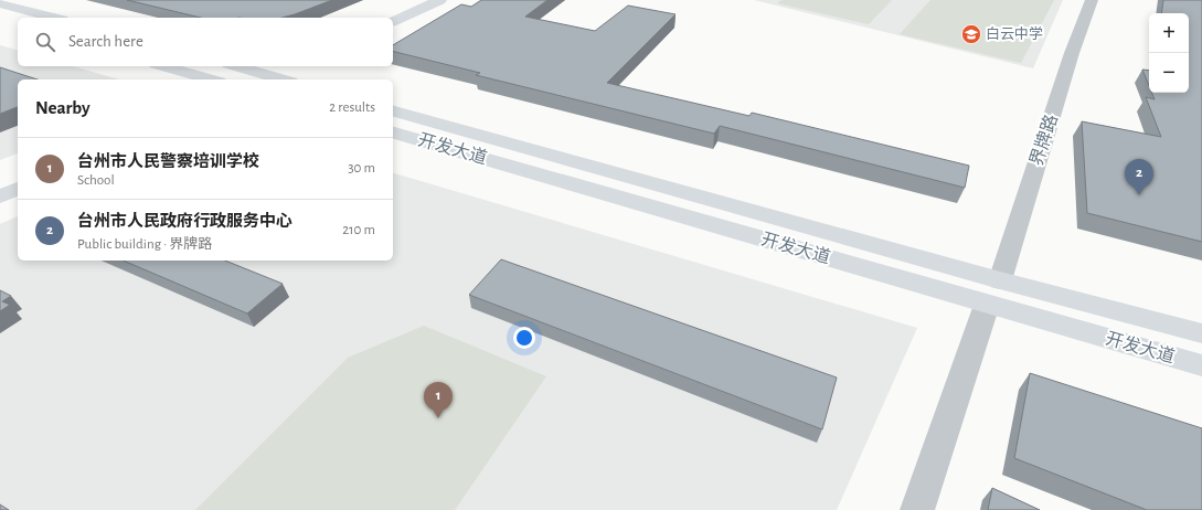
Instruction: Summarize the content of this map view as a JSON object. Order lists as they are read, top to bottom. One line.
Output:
{"streets":{"main road":["开发大道"],"street":["界牌路"]},"crossings":[["界牌路","开发大道"]],"places":{"school or university":["白云中学"]},"page":{"map_buttons":["+","−"],"search":"Search here","heading":["Nearby","2 results"],"list":[{"mark":"1","name":"台州市人民警察培训学校","note":"School","value":"30 m"},{"mark":"2","name":"台州市人民政府行政服务中心","note":"Public building · 界牌路","value":"210 m"}],"pins":["2","1"]}}
